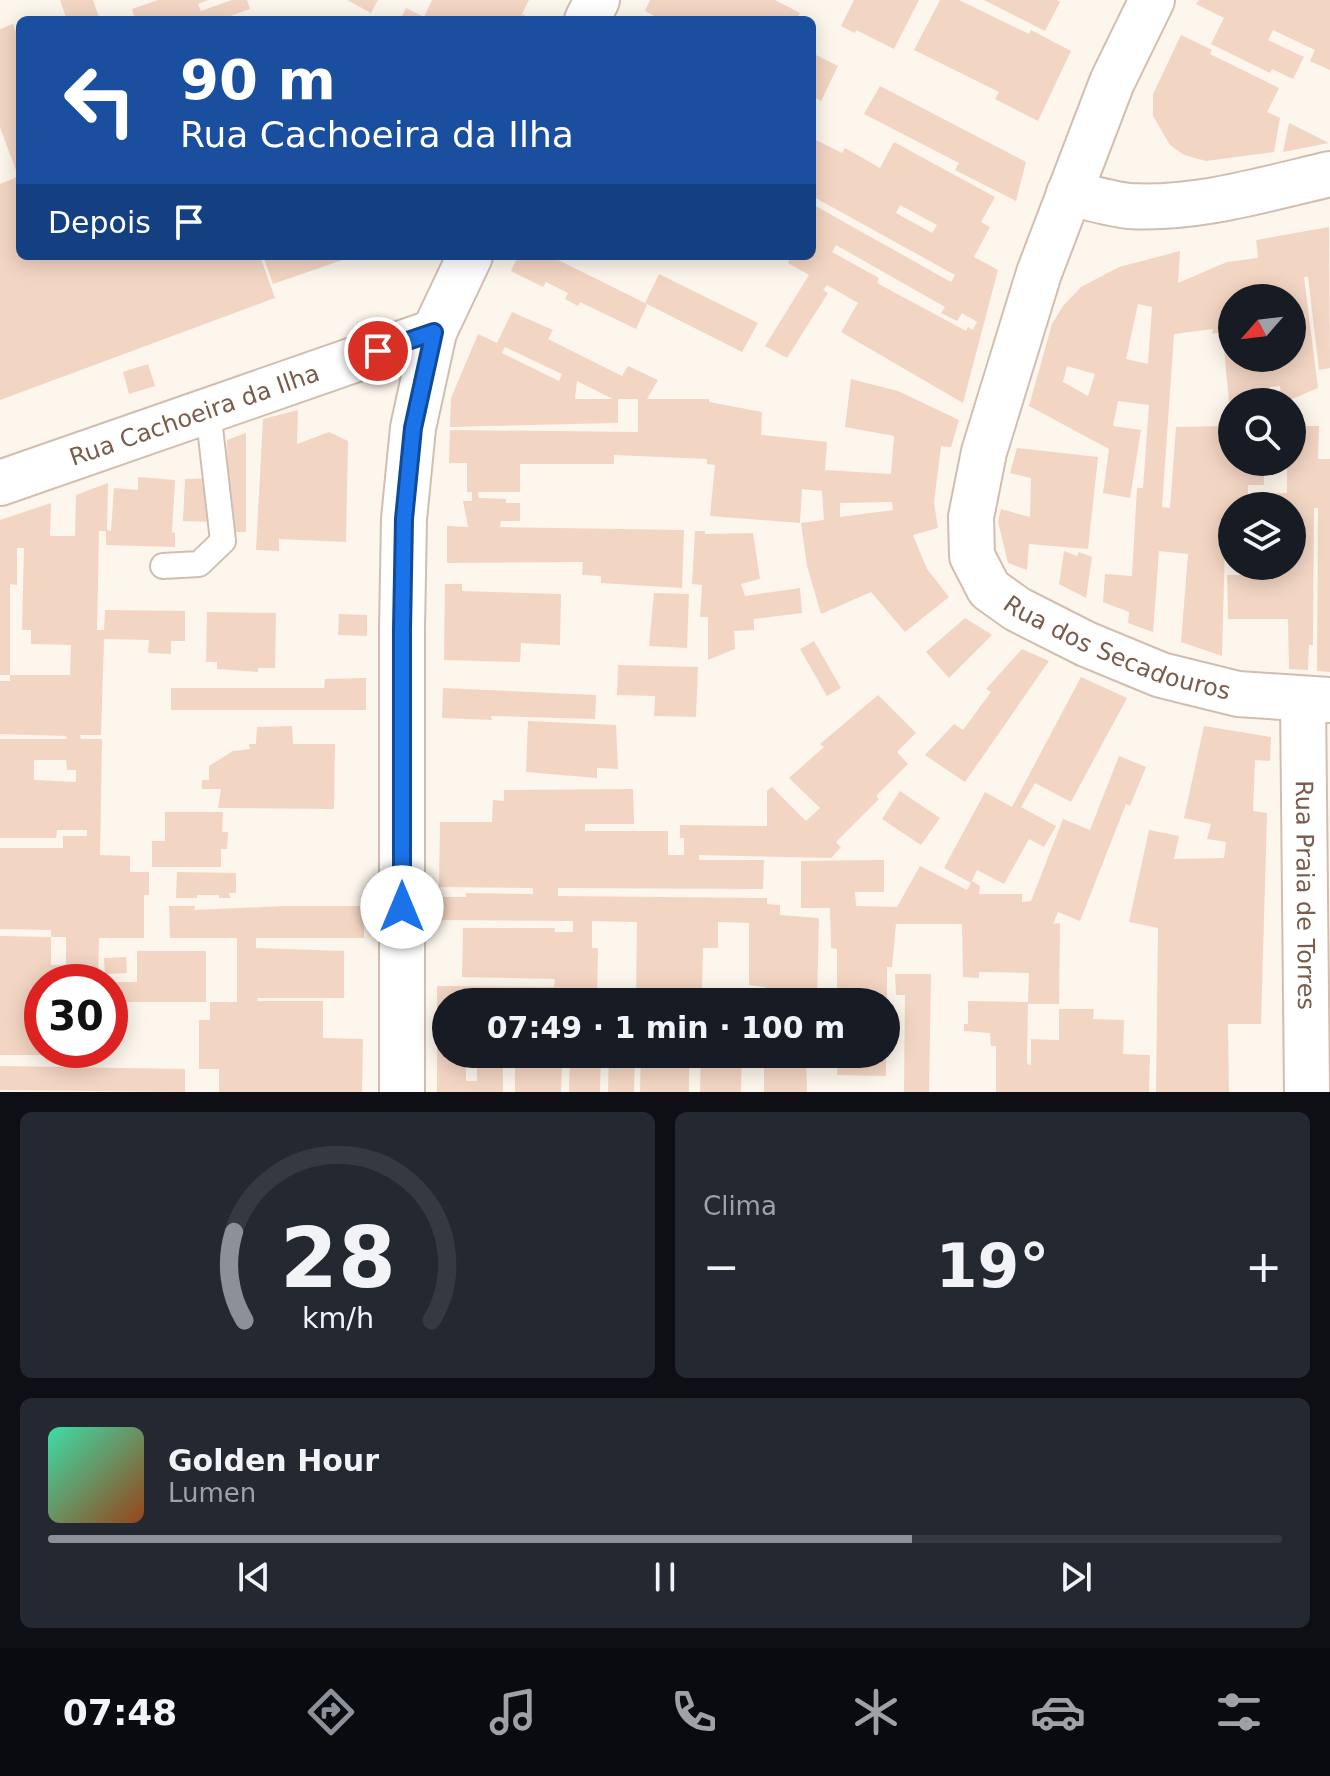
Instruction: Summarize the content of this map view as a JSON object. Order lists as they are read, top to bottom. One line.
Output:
{"streets":{"street":["Rua Cachoeira da Ilha","Rua dos Secadouros","Rua Praia de Torres"]},"crossings":[["Rua dos Secadouros","Rua Praia de Torres"]],"north":"bottom left","page":{"turn":["90 m","Rua Cachoeira da Ilha"],"then":"Depois","limit":"30","trip":"07:49 · 1 min · 100 m","tile":"Clima","heat":["−","19°","+"],"song":["Golden Hour","Lumen"],"tabs":"07:48","gauge":["28","km/h"]}}
